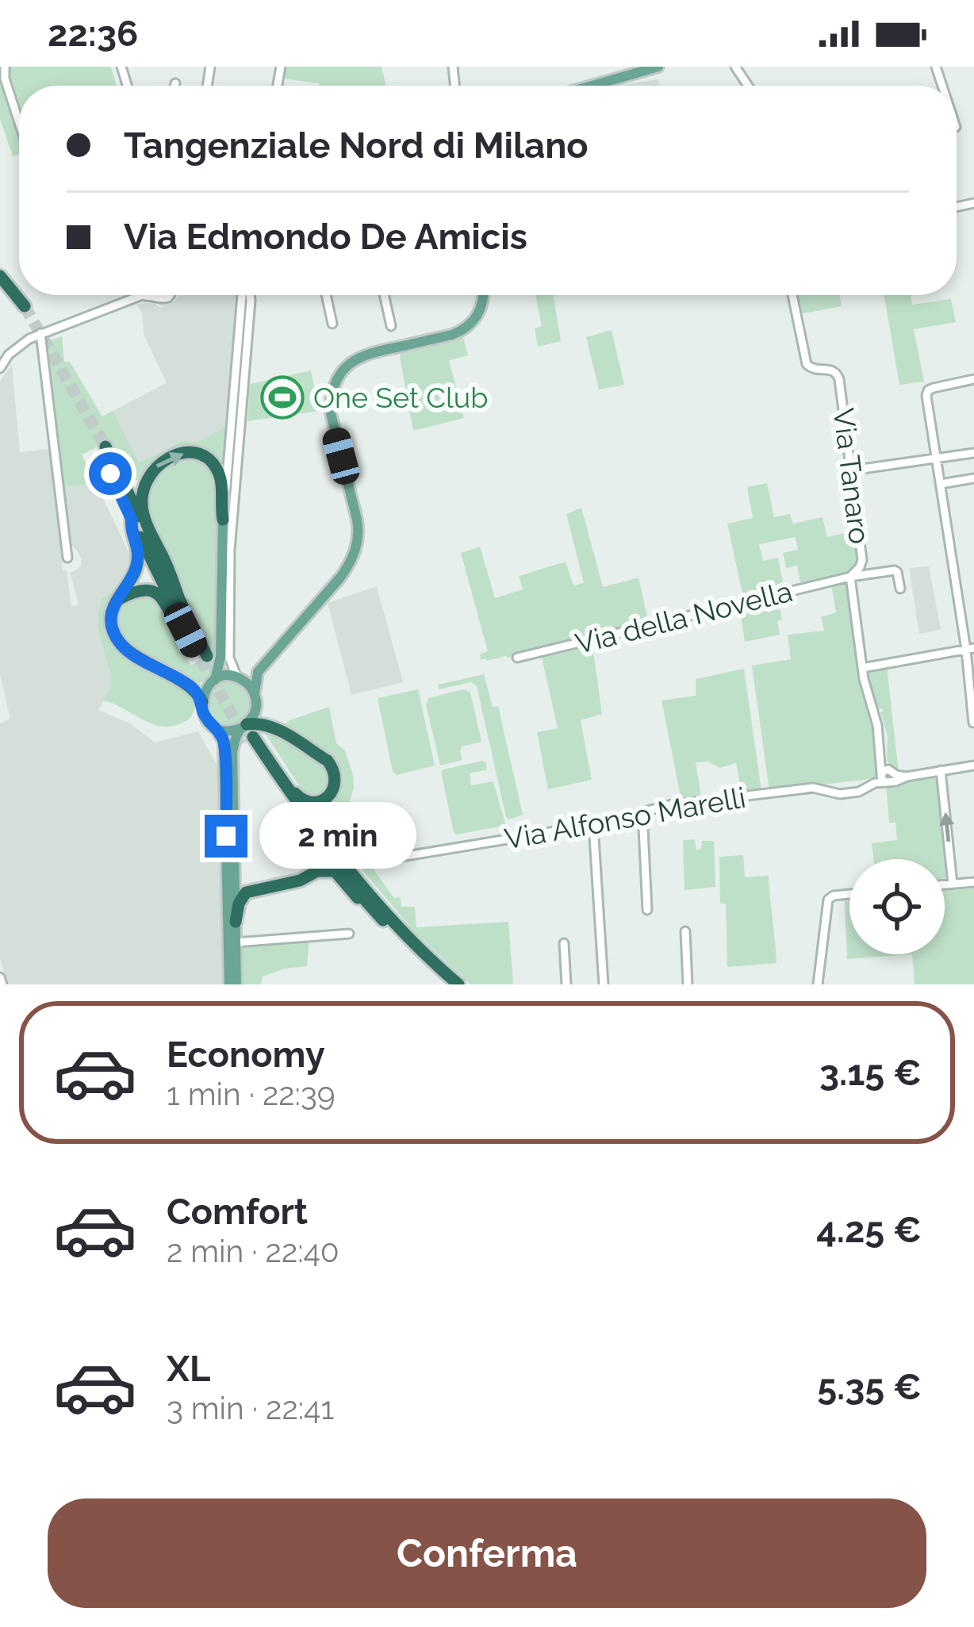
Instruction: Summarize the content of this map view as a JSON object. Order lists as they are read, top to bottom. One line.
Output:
{"streets":{"street":["Via Tanaro","Via della Novella","Via Alfonso Marelli"]},"crossings":[["Via Tanaro","Via della Novella"],["Via Tanaro","Via Alfonso Marelli"]],"places":{"sports":["One Set Club"]},"page":{"status":"22:36","banner":["Tangenziale Nord di Milano","Via Edmondo De Amicis"],"bubble":"2 min","list":[{"name":"Economy","note":"1 min · 22:39","value":"3.15 €"},{"name":"Comfort","note":"2 min · 22:40","value":"4.25 €"},{"name":"XL","note":"3 min · 22:41","value":"5.35 €"}],"buttons":"Conferma"}}
